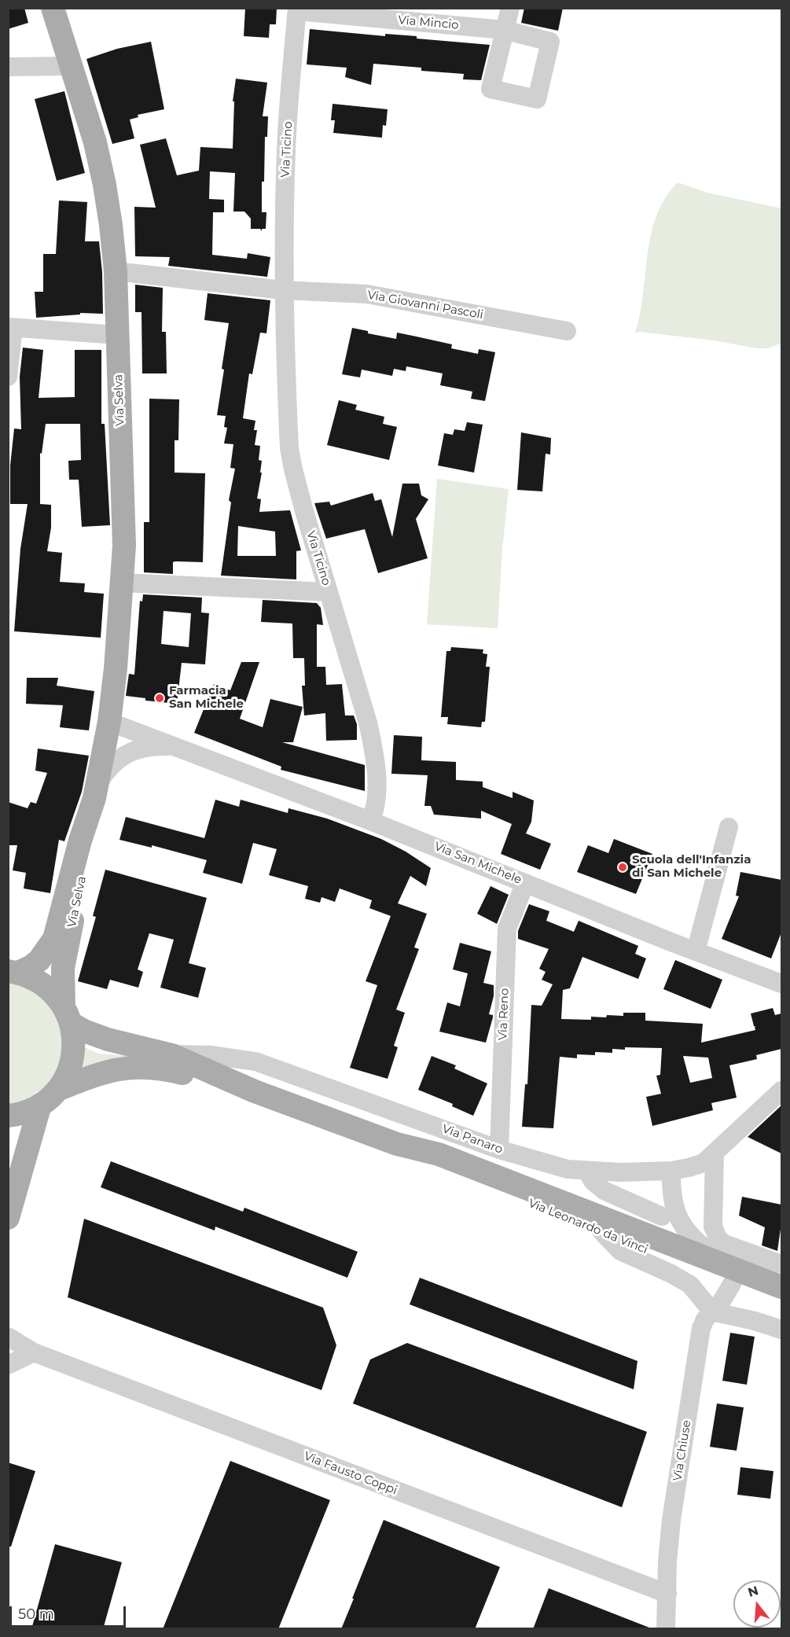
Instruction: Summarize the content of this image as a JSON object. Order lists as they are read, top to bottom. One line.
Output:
{"streets":{"main road":["Via Selva","Via Leonardo da Vinci"],"street":["Via Mincio","Via Ticino","Via Giovanni Pascoli","Via San Michele","Via Reno","Via Panaro","Via Chiuse","Via Fausto Coppi"]},"crossings":[["Via Mincio","Via Ticino"],["Via Ticino","Via Giovanni Pascoli"],["Via Ticino","Via San Michele"],["Via Selva","Via San Michele"],["Via Selva","Via Leonardo da Vinci"],["Via San Michele","Via Reno"],["Via Reno","Via Panaro"],["Via Panaro","Via Leonardo da Vinci"],["Via Leonardo da Vinci","Via Chiuse"],["Via Chiuse","Via Fausto Coppi"]],"places":["Farmacia San Michele","Scuola dell'Infanzia di San Michele"],"scale_bar":"50 m","north":"top"}
